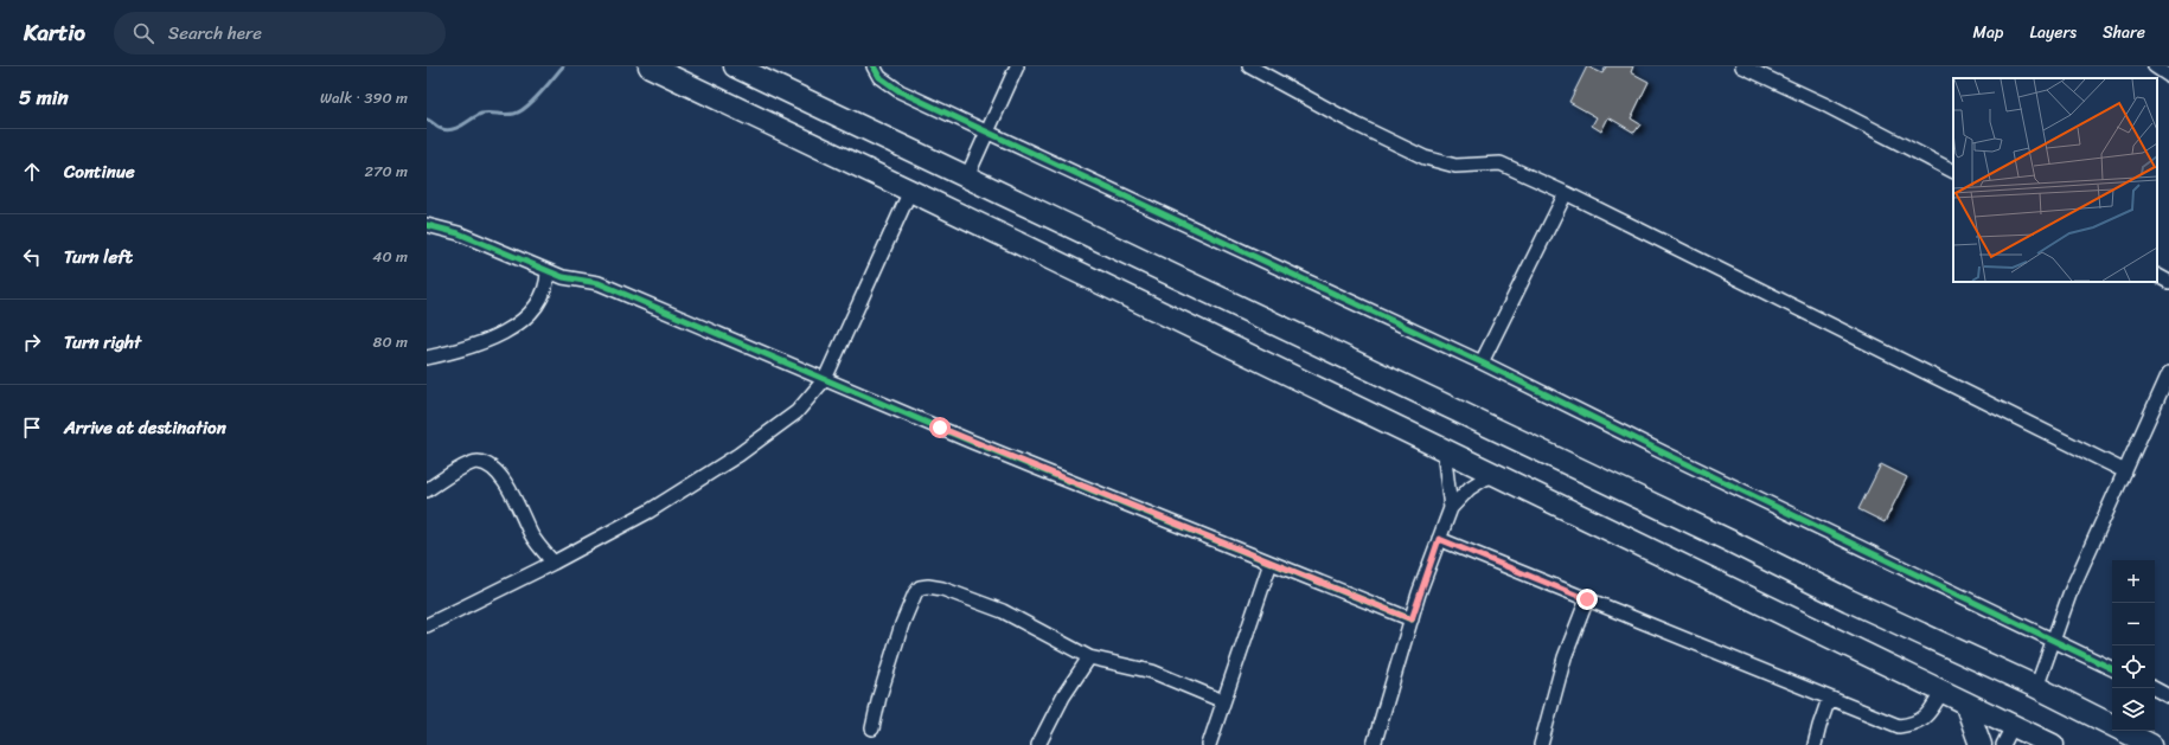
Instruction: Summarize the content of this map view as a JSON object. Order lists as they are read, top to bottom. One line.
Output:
{"page":{"header":"Kartio","search":"Search here","nav":["Map","Layers","Share"],"heading":["5 min","Walk · 390 m"],"list":[["Continue","270 m"],["Turn left","40 m"],["Turn right","80 m"],"Arrive at destination"],"map_buttons":["+","−"]}}
